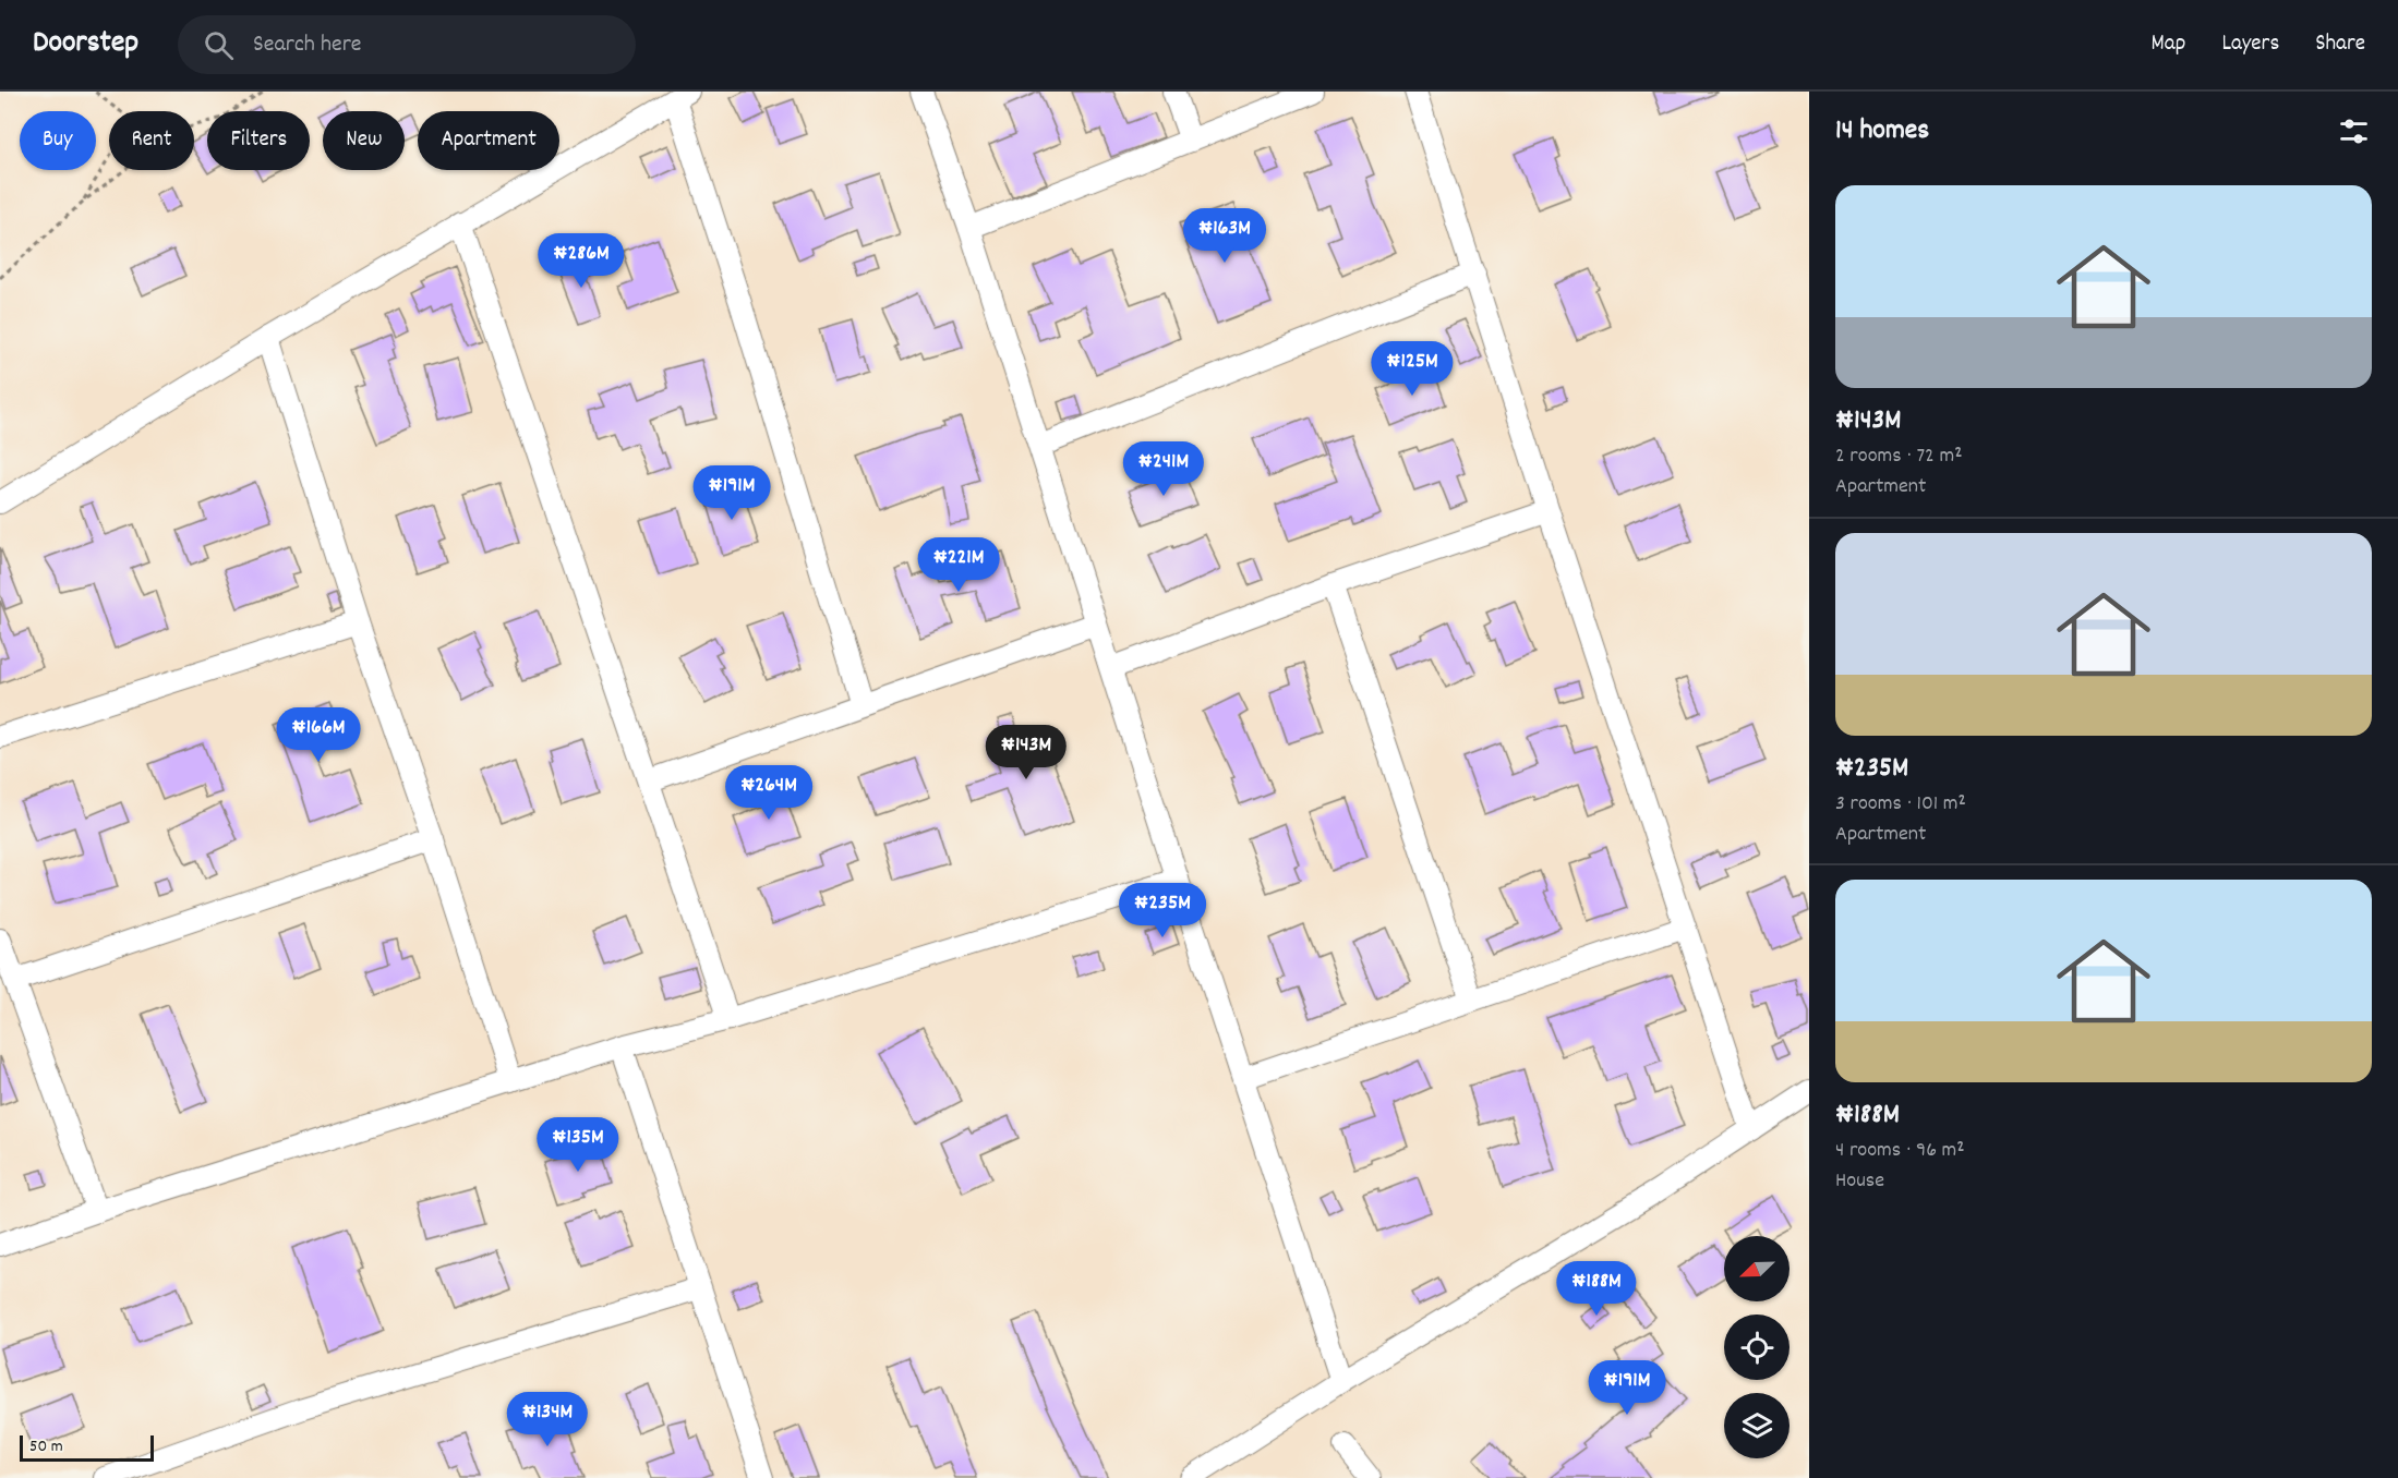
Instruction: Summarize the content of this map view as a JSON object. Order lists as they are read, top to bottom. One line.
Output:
{"scale_bar":"50 m","north":"bottom left","page":{"header":"Doorstep","search":"Search here","nav":["Map","Layers","Share"],"heading":"14 homes","chip":["Buy","Rent","Filters","New","Apartment"],"list":[{"name":"₦143M","note":"2 rooms · 72 m² · Apartment"},{"name":"₦235M","note":"3 rooms · 101 m² · Apartment"},{"name":"₦188M","note":"4 rooms · 96 m² · House"}],"price":["₦163M","₦286M","₦125M","₦241M","₦191M","₦221M","₦166M","₦143M","₦264M","₦235M","₦135M","₦188M","₦191M","₦134M"],"scale":"50 m"}}
